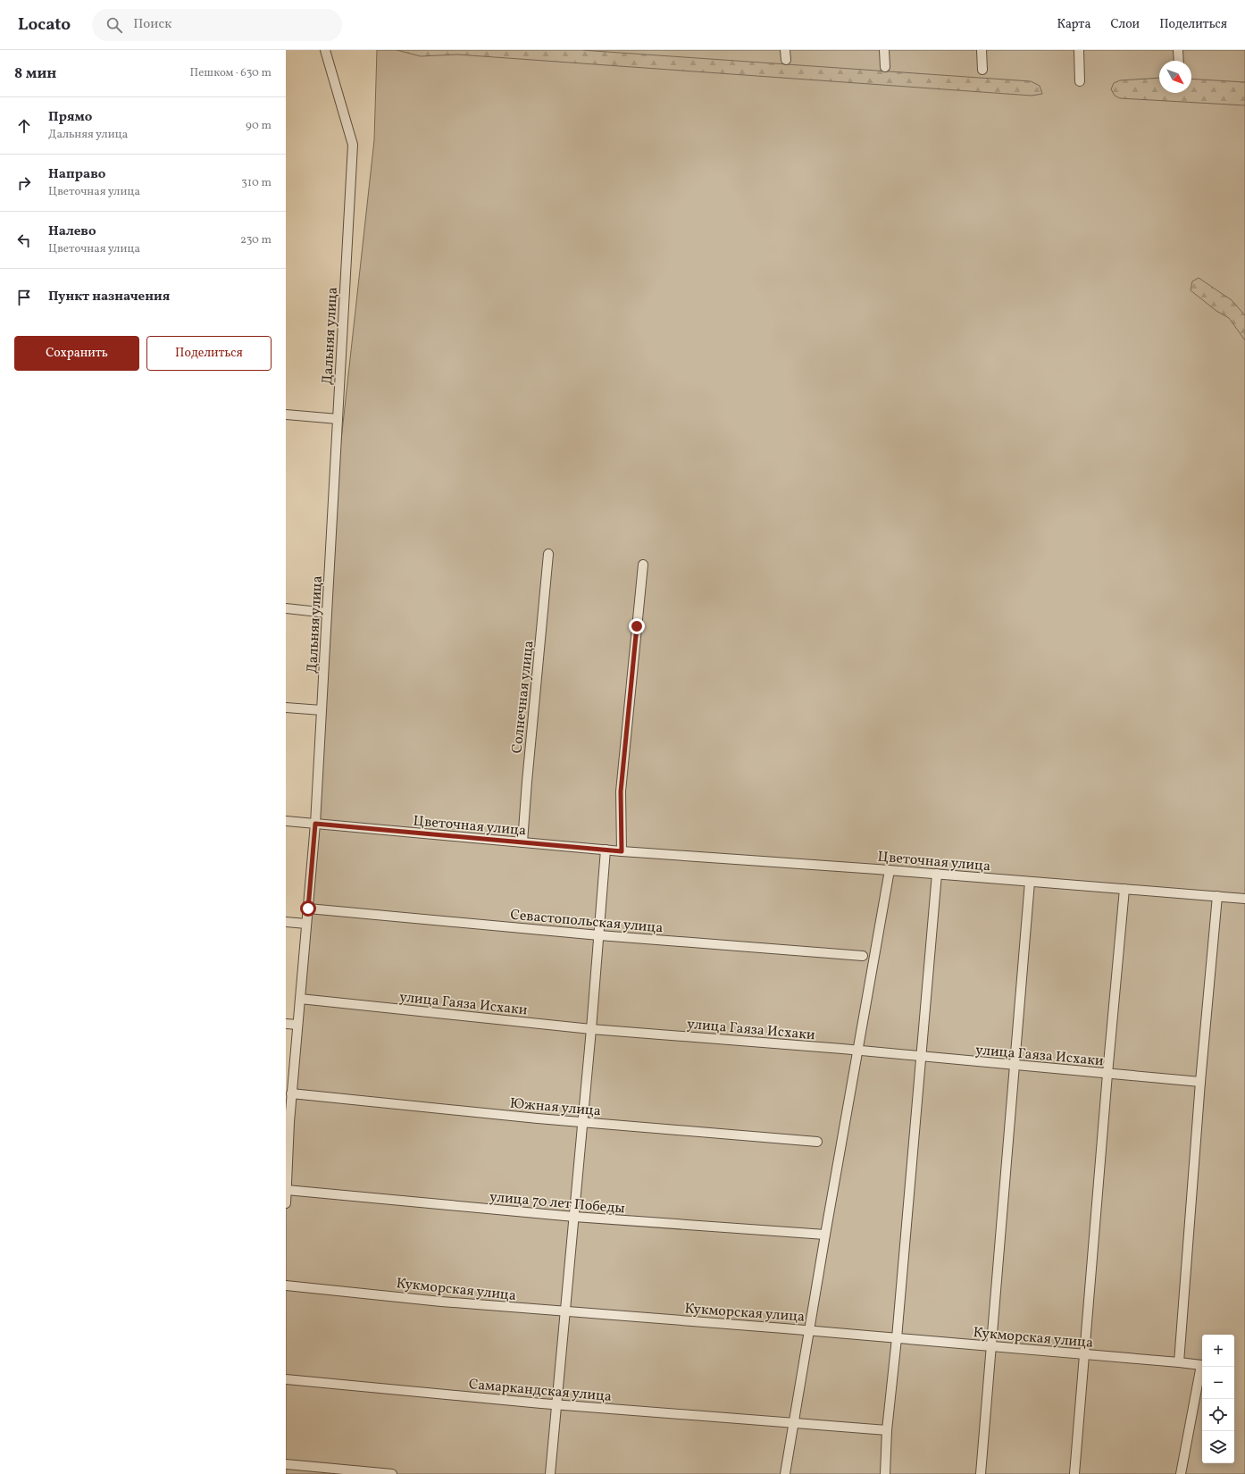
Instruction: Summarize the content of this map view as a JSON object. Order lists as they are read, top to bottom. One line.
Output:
{"streets":{"street":["Дальняя улица","Солнечная улица","Цветочная улица","Севастопольская улица","улица Гаяза Исхаки","Южная улица","улица 70 лет Победы","Кукморская улица","Самаркандская улица"]},"crossings":[["Дальняя улица","Цветочная улица"],["Дальняя улица","Севастопольская улица"],["Дальняя улица","улица Гаяза Исхаки"],["Дальняя улица","Южная улица"],["Дальняя улица","улица 70 лет Победы"],["Солнечная улица","Цветочная улица"]],"north":"bottom right","page":{"header":"Locato","search":"Поиск","nav":["Карта","Слои","Поделиться"],"heading":["8 мин","Пешком · 630 m"],"list":[["Прямо","Дальняя улица","90 m"],["Направо","Цветочная улица","310 m"],["Налево","Цветочная улица","230 m"],"Пункт назначения"],"buttons":["Сохранить","Поделиться"],"map_buttons":["+","−"]}}
